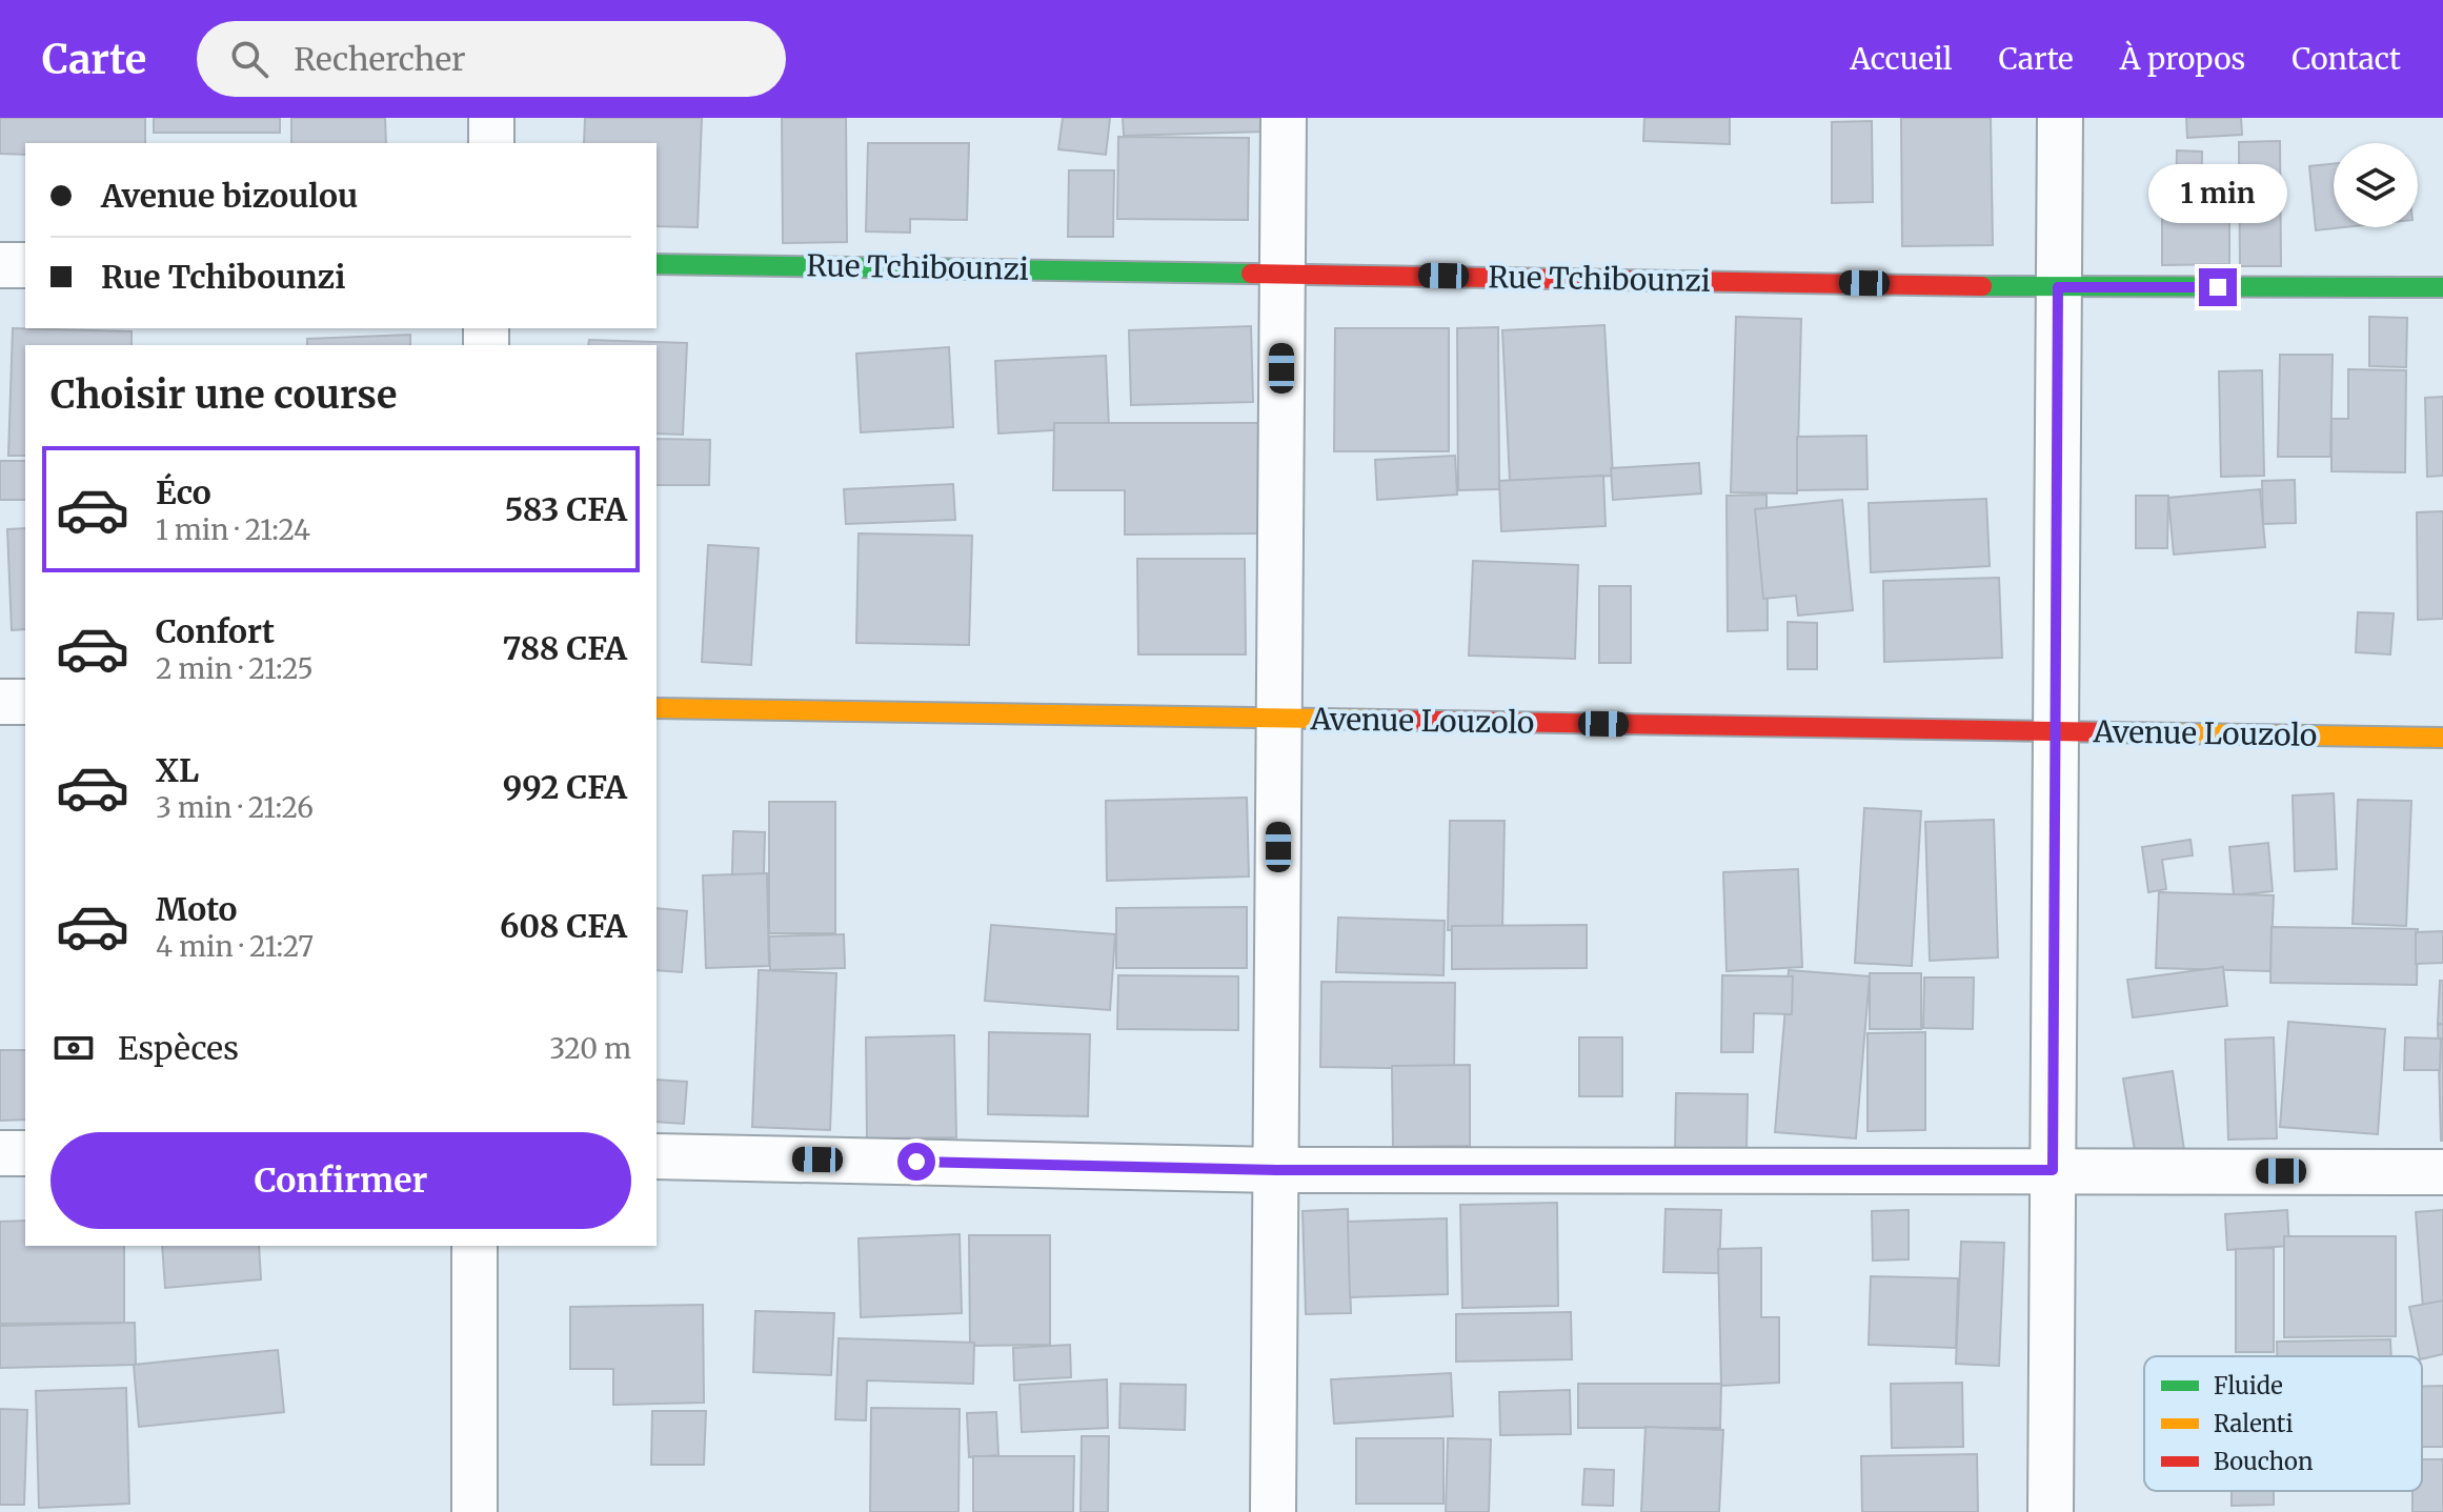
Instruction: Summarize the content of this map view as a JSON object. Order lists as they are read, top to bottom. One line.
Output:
{"streets":{"street":["Rue Tchibounzi","Avenue Louzolo"]},"legend":["Fluide","Ralenti","Bouchon"],"page":{"header":"Carte","search":"Rechercher","nav":["Accueil","Carte","À propos","Contact"],"banner":["Avenue bizoulou","Rue Tchibounzi"],"bubble":"1 min","heading":"Choisir une course","list":[{"name":"Éco","note":"1 min · 21:24","value":"583 CFA"},{"name":"Confort","note":"2 min · 21:25","value":"788 CFA"},{"name":"XL","note":"3 min · 21:26","value":"992 CFA"},{"name":"Moto","note":"4 min · 21:27","value":"608 CFA"}],"pay":["Espèces","320 m"],"buttons":"Confirmer"}}
